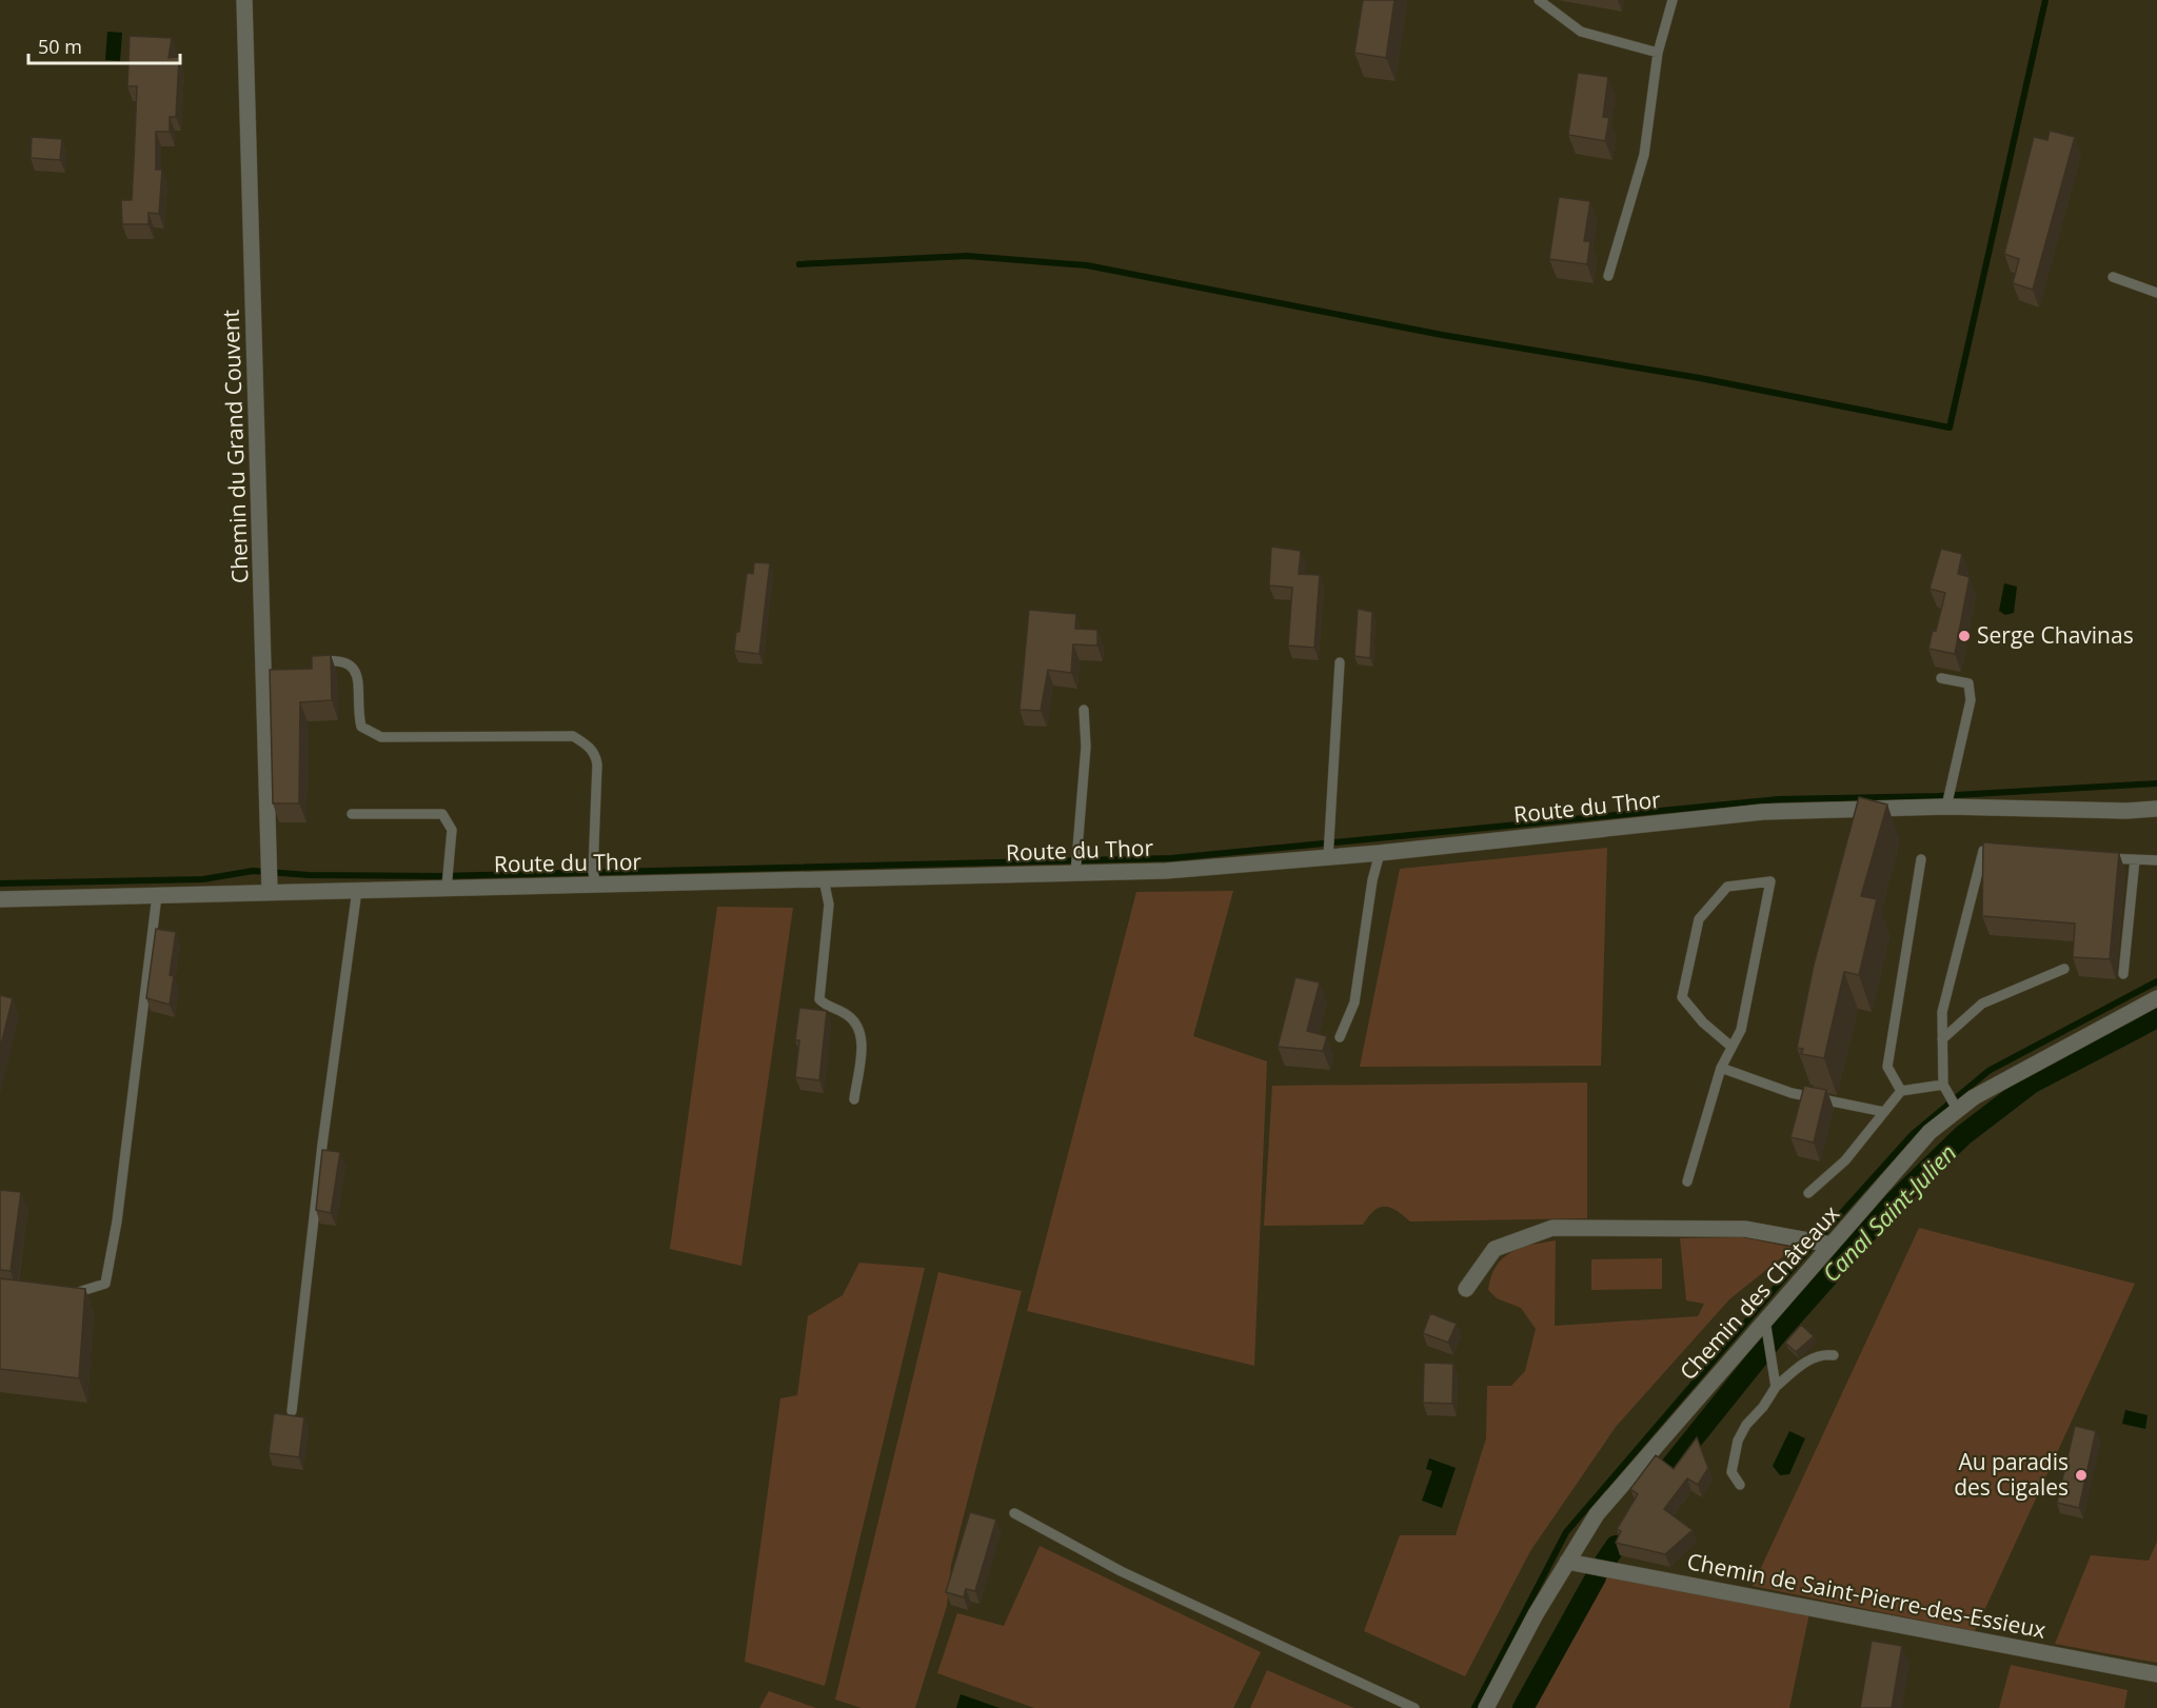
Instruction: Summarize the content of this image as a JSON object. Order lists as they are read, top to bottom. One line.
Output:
{"streets":{"street":["Chemin du Grand Couvent","Route du Thor","Chemin des Châteaux","Chemin de Saint-Pierre-des-Essieux"]},"crossings":[["Chemin du Grand Couvent","Route du Thor"],["Chemin des Châteaux","Chemin de Saint-Pierre-des-Essieux"]],"water":["Canal Saint-Julien"],"places":["Serge Chavinas","Au paradis des Cigales"],"scale_bar":"50 m"}
